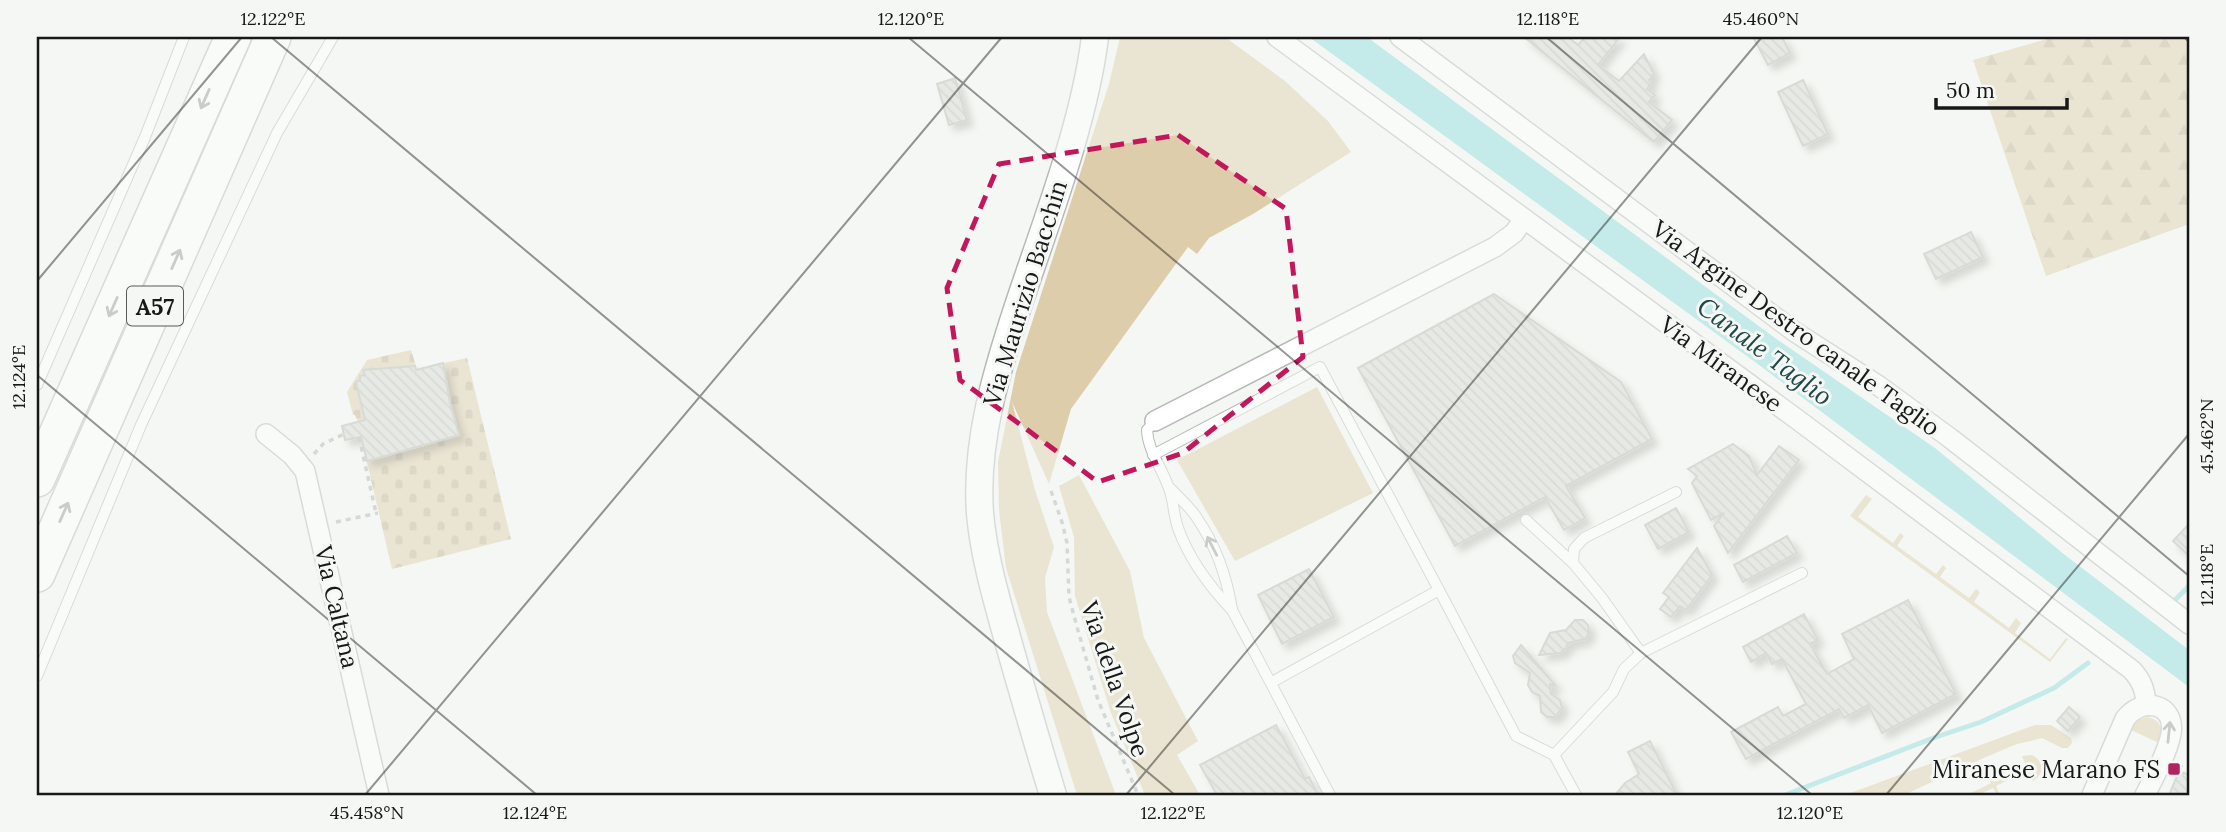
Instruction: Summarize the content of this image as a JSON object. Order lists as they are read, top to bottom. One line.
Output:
{"streets":{"highway":["A57"],"main road":["Via Maurizio Bacchin"],"street":["Via Argine Destro canale Taglio","Via Miranese","Via Caltana"],"path":["Via della Volpe"]},"water":["Canale Taglio"],"places":{"transit":["Miranese Marano FS"]},"scale_bar":"50 m","coordinates":["12.122°E","12.120°E","12.118°E","45.460°N","12.124°E","45.462°N","45.458°N"]}
